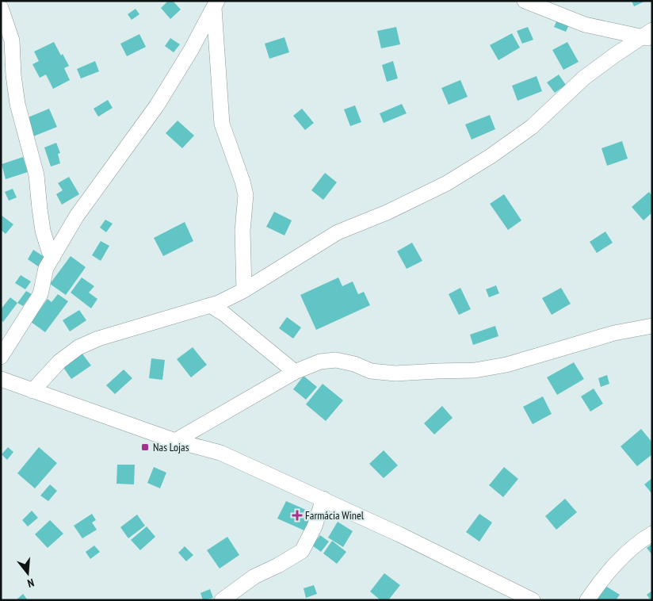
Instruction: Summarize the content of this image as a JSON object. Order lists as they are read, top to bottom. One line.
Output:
{"places":{"transit":["Nas Lojas"],"health":["Farmácia Winel"]},"north":"bottom"}
